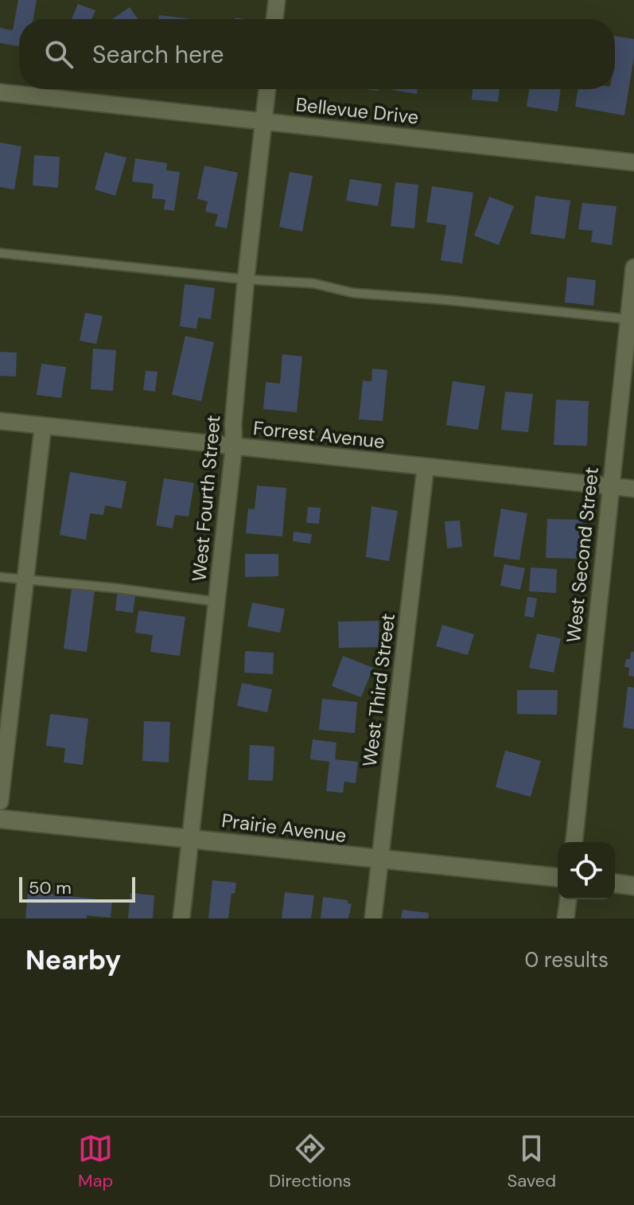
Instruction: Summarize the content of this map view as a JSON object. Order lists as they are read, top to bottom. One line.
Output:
{"streets":{"street":["Bellevue Drive","Forrest Avenue","West Fourth Street","West Second Street","West Third Street","Prairie Avenue"]},"crossings":[["Bellevue Drive","West Fourth Street"],["Forrest Avenue","West Fourth Street"],["Forrest Avenue","West Second Street"],["Forrest Avenue","West Third Street"],["West Fourth Street","Prairie Avenue"],["West Third Street","Prairie Avenue"]],"scale_bar":"50 m","page":{"search":"Search here","scale":"50 m","heading":["Nearby","0 results"],"nav":["Map","Directions","Saved"]}}
